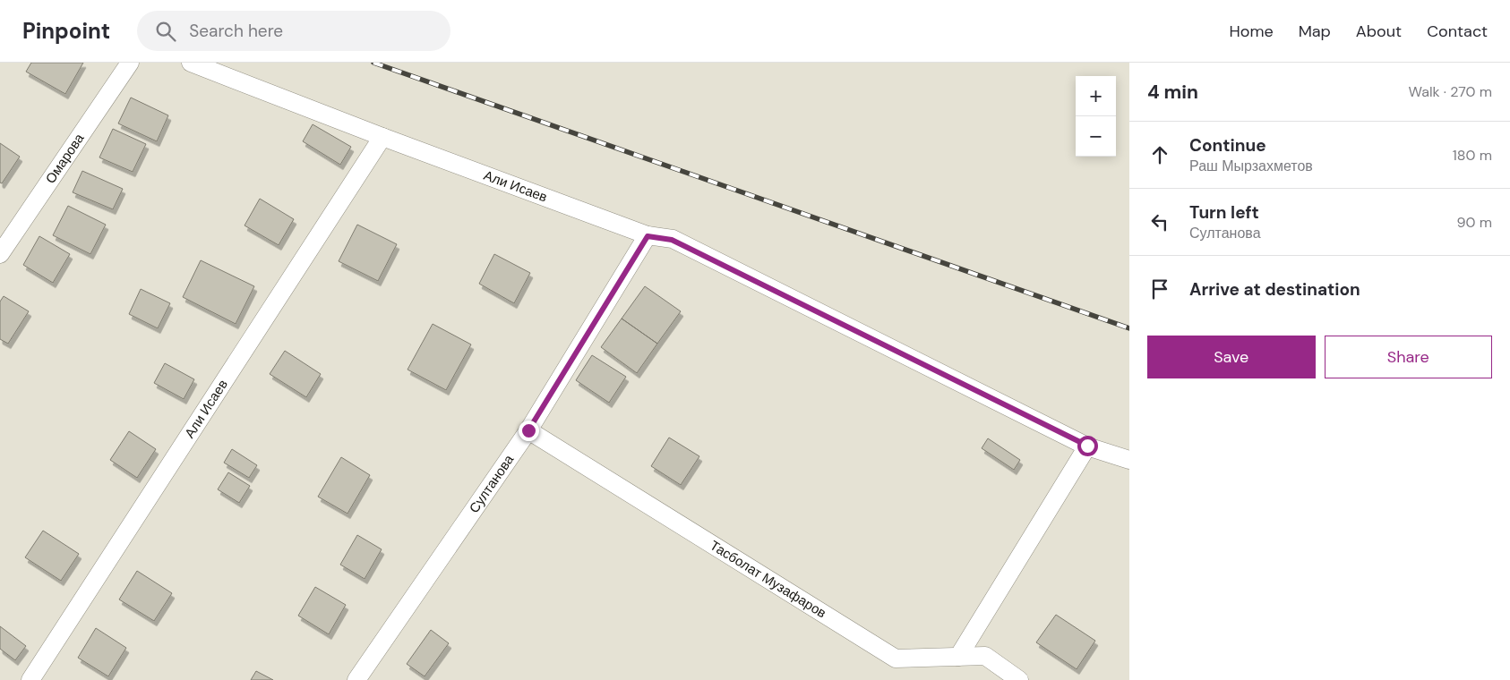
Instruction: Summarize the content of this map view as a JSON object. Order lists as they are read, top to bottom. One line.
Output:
{"streets":{"street":["Омарова","Али Исаев","Султанова","Тасболат Музафаров"]},"crossings":[["Али Исаев","Султанова"],["Султанова","Тасболат Музафаров"]],"page":{"header":"Pinpoint","search":"Search here","nav":["Home","Map","About","Contact"],"heading":["4 min","Walk · 270 m"],"map_buttons":["+","−"],"list":[["Continue","Раш Мырзахметов","180 m"],["Turn left","Султанова","90 m"],"Arrive at destination"],"buttons":["Save","Share"]}}
